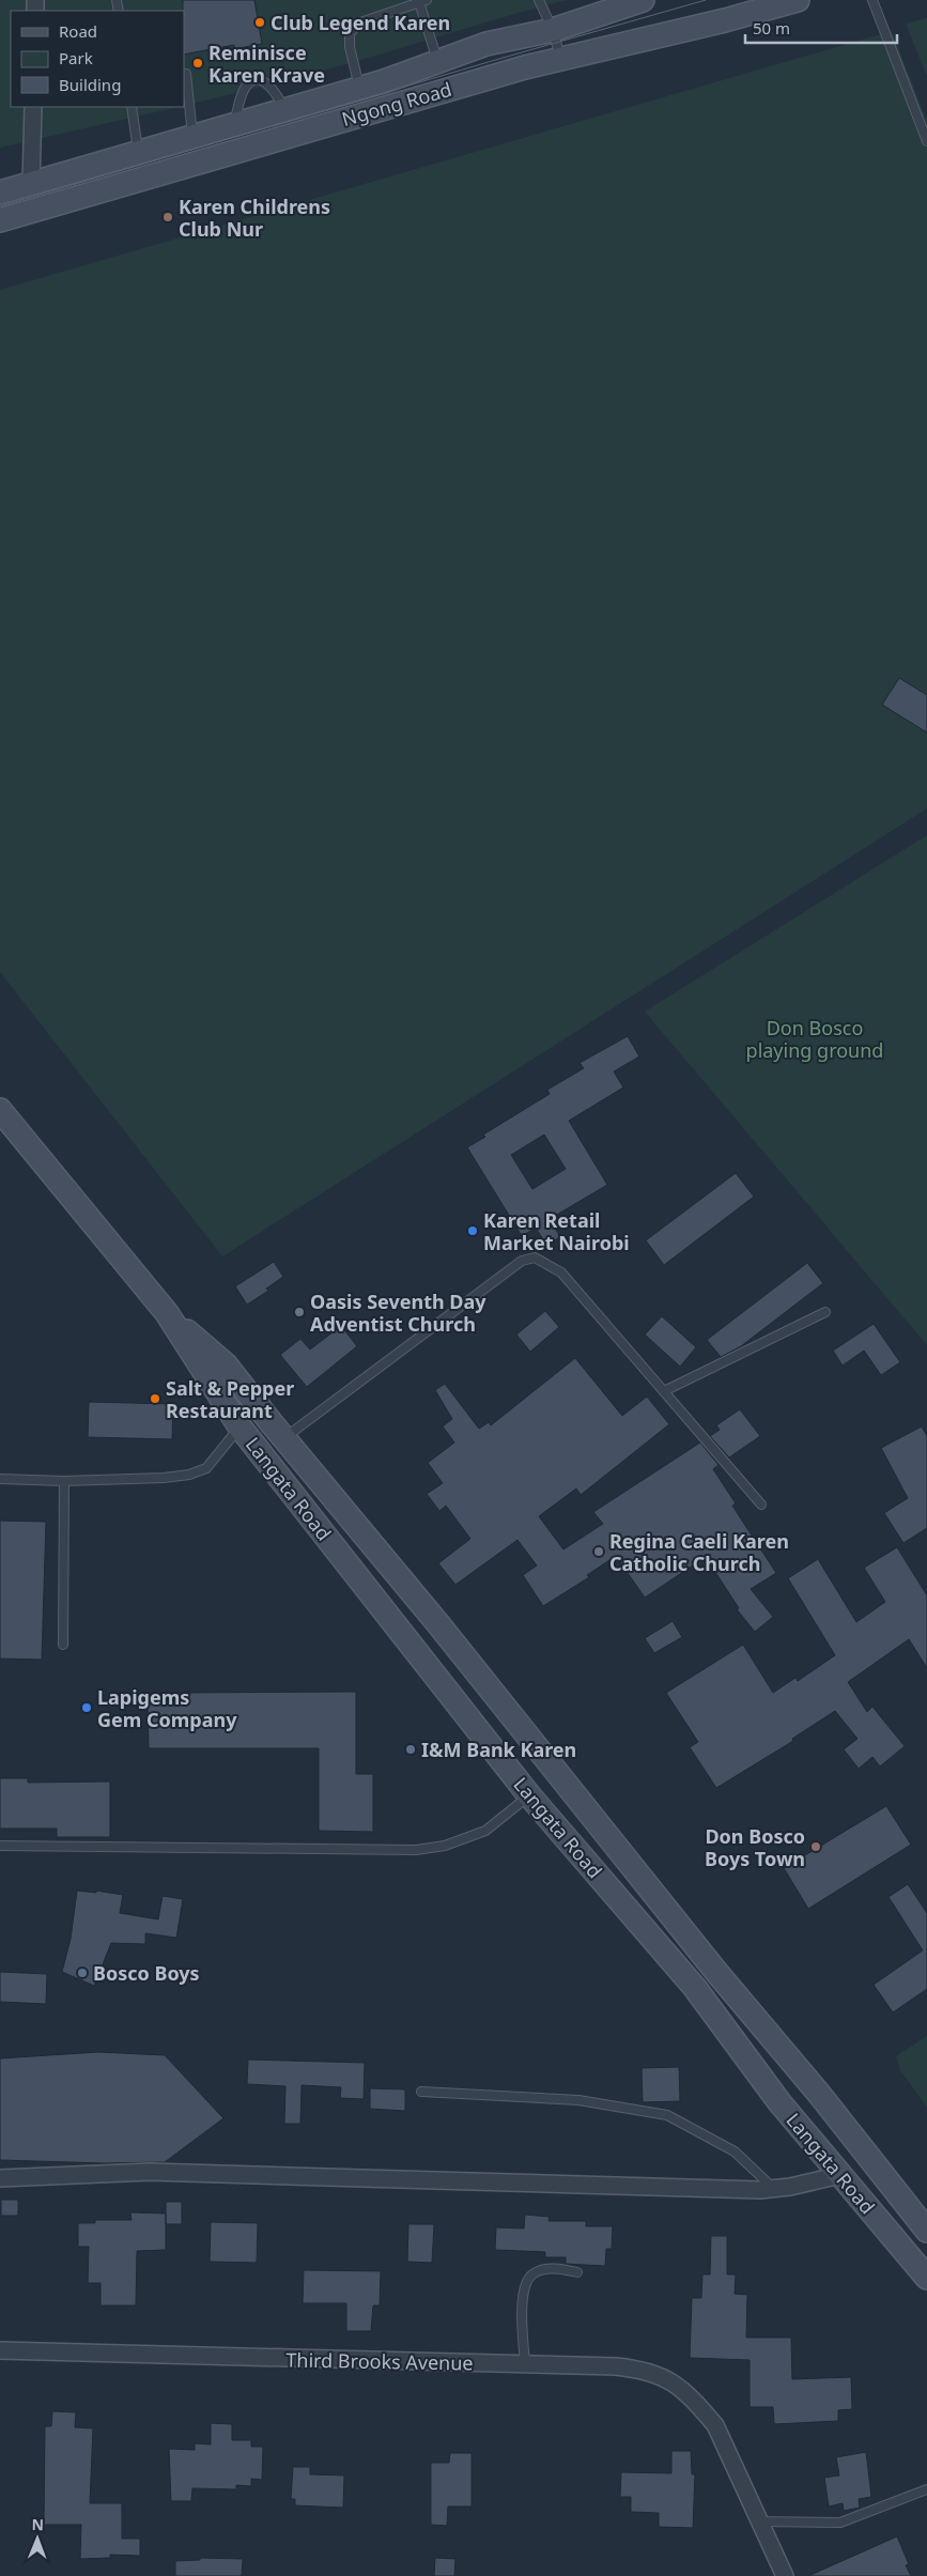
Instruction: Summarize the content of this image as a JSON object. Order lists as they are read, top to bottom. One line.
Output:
{"streets":{"main road":["Ngong Road","Langata Road"],"street":["Third Brooks Avenue"]},"parks":["Don Bosco playing ground"],"places":["Club Legend Karen","Reminisce Karen Krave","Karen Childrens Club Nur","Karen Retail Market Nairobi","Oasis Seventh Day Adventist Church","Salt & Pepper Restaurant","Regina Caeli Karen Catholic Church","Lapigems Gem Company","I&M Bank Karen","Don Bosco Boys Town","Bosco Boys"],"legend":["Road","Park","Building"],"scale_bar":"50 m","north":"top"}
